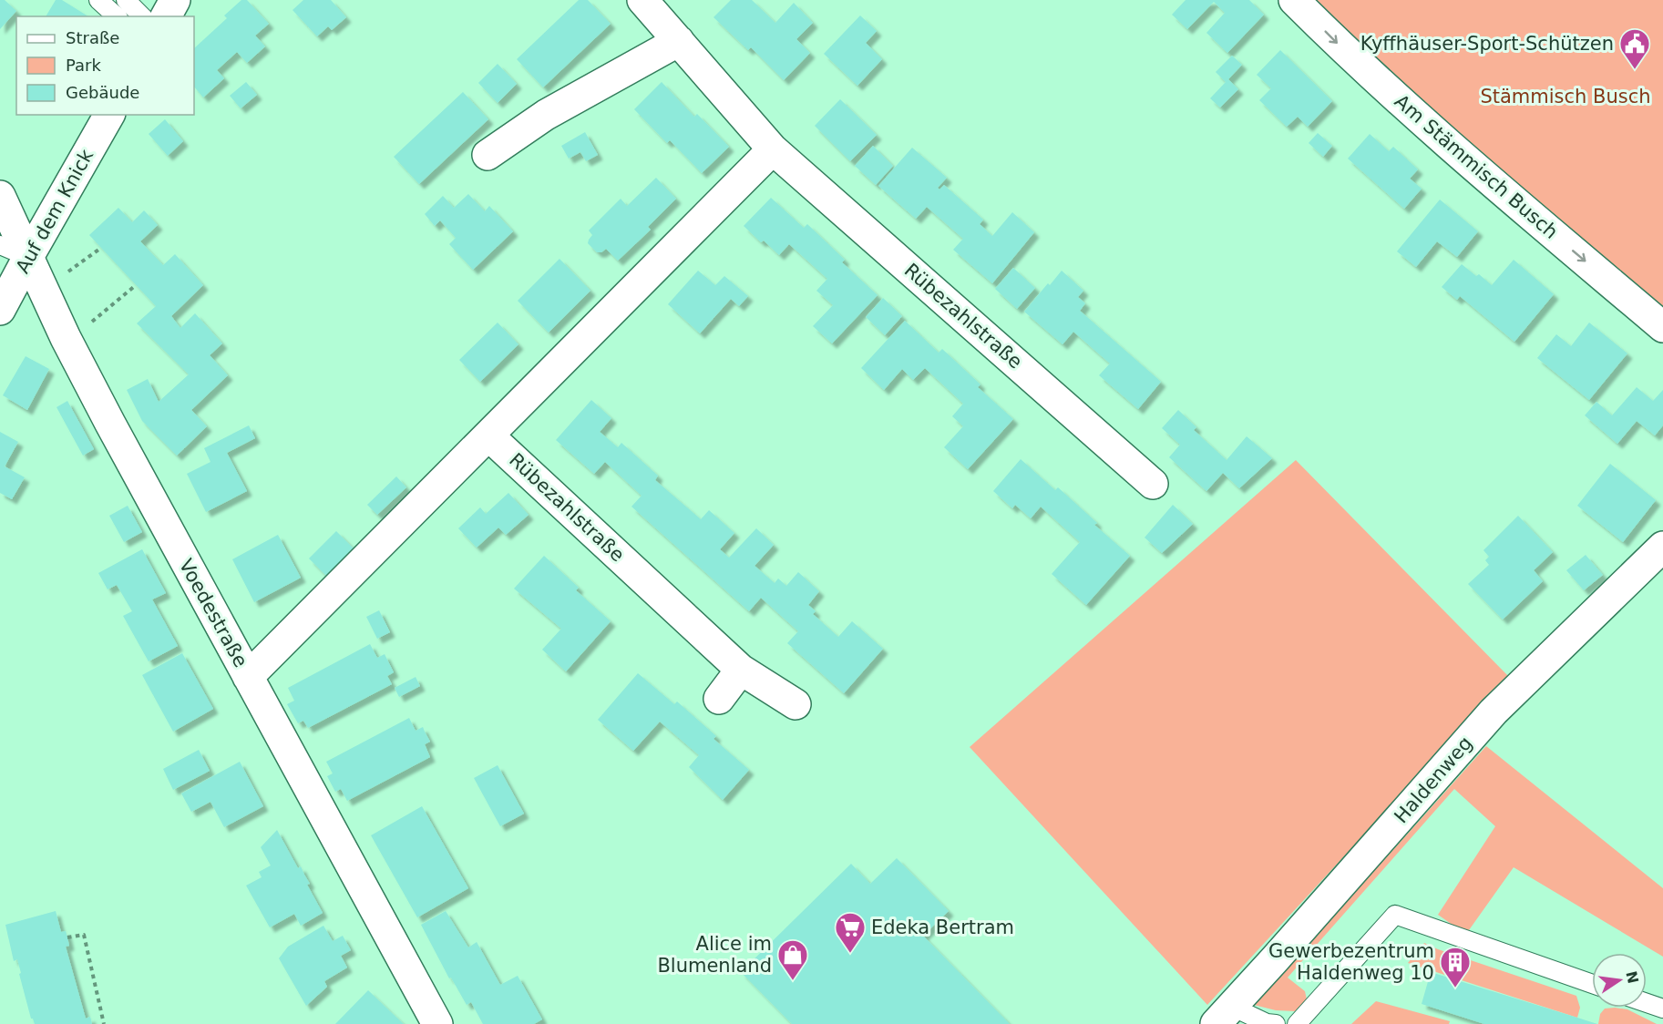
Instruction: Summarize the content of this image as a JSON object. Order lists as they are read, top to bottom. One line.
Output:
{"streets":{"street":["Am Stämmisch Busch","Auf dem Knick","Rübezahlstraße","Voedestraße","Haldenweg"]},"crossings":[["Auf dem Knick","Voedestraße"]],"one_way":["Am Stämmisch Busch"],"parks":["Stämmisch Busch"],"places":{"public building":["Kyffhäuser-Sport-Schützen"],"supermarket":["Edeka Bertram"],"shop":["Alice im Blumenland"],"building":["Gewerbezentrum Haldenweg 10"]},"legend":["Straße","Park","Gebäude"],"north":"right"}
